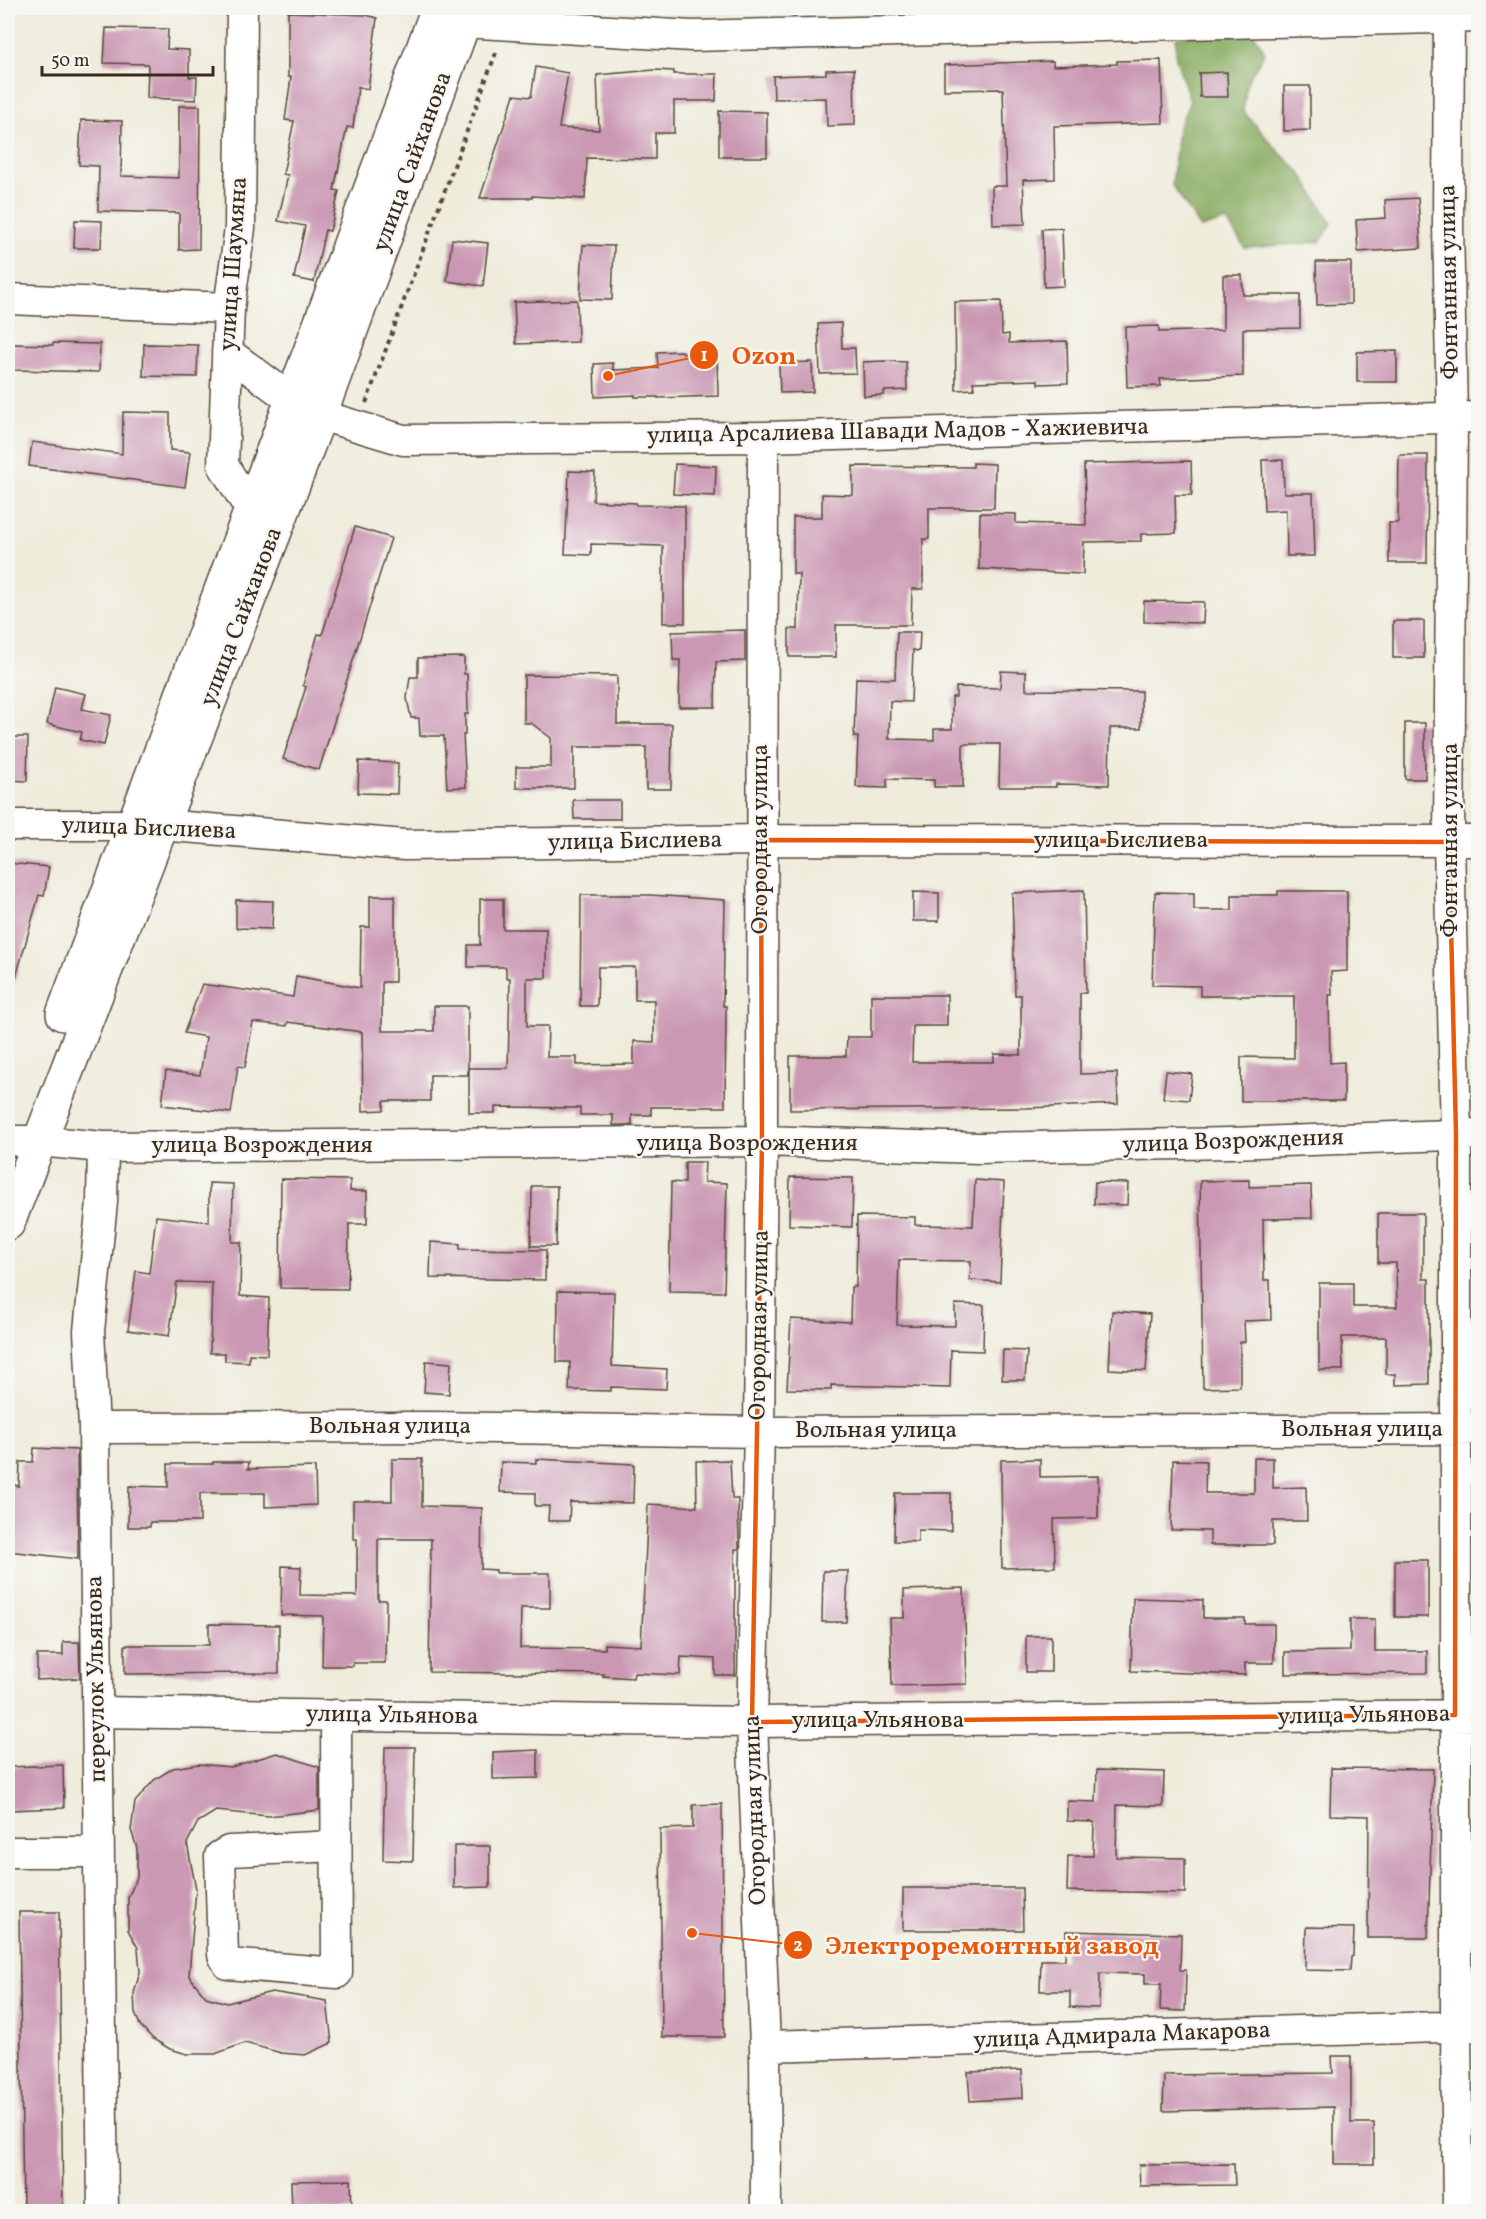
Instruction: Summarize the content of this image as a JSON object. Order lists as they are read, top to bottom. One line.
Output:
{"streets":{"main road":["улица Сайханова"],"street":["улица Шаумяна","Фонтанная улица","улица Арсалиева Шавади Мадов - Хажиевича","улица Бислиева","Огородная улица","улица Возрождения","Вольная улица","переулок Ульянова","улица Ульянова","улица Адмирала Макарова"]},"crossings":[["улица Сайханова","улица Шаумяна"],["улица Сайханова","улица Арсалиева Шавади Мадов - Хажиевича"],["улица Сайханова","улица Бислиева"],["улица Сайханова","улица Возрождения"],["Фонтанная улица","улица Арсалиева Шавади Мадов - Хажиевича"],["Фонтанная улица","улица Бислиева"],["Фонтанная улица","улица Возрождения"],["Фонтанная улица","Вольная улица"],["Фонтанная улица","улица Ульянова"],["Фонтанная улица","улица Адмирала Макарова"],["улица Арсалиева Шавади Мадов - Хажиевича","Огородная улица"],["улица Бислиева","Огородная улица"],["Огородная улица","улица Возрождения"],["Огородная улица","Вольная улица"],["Огородная улица","улица Ульянова"],["Огородная улица","улица Адмирала Макарова"],["улица Возрождения","переулок Ульянова"],["Вольная улица","переулок Ульянова"],["переулок Ульянова","улица Ульянова"]],"places":["Ozon","Электроремонтный завод"],"scale_bar":"50 m"}
